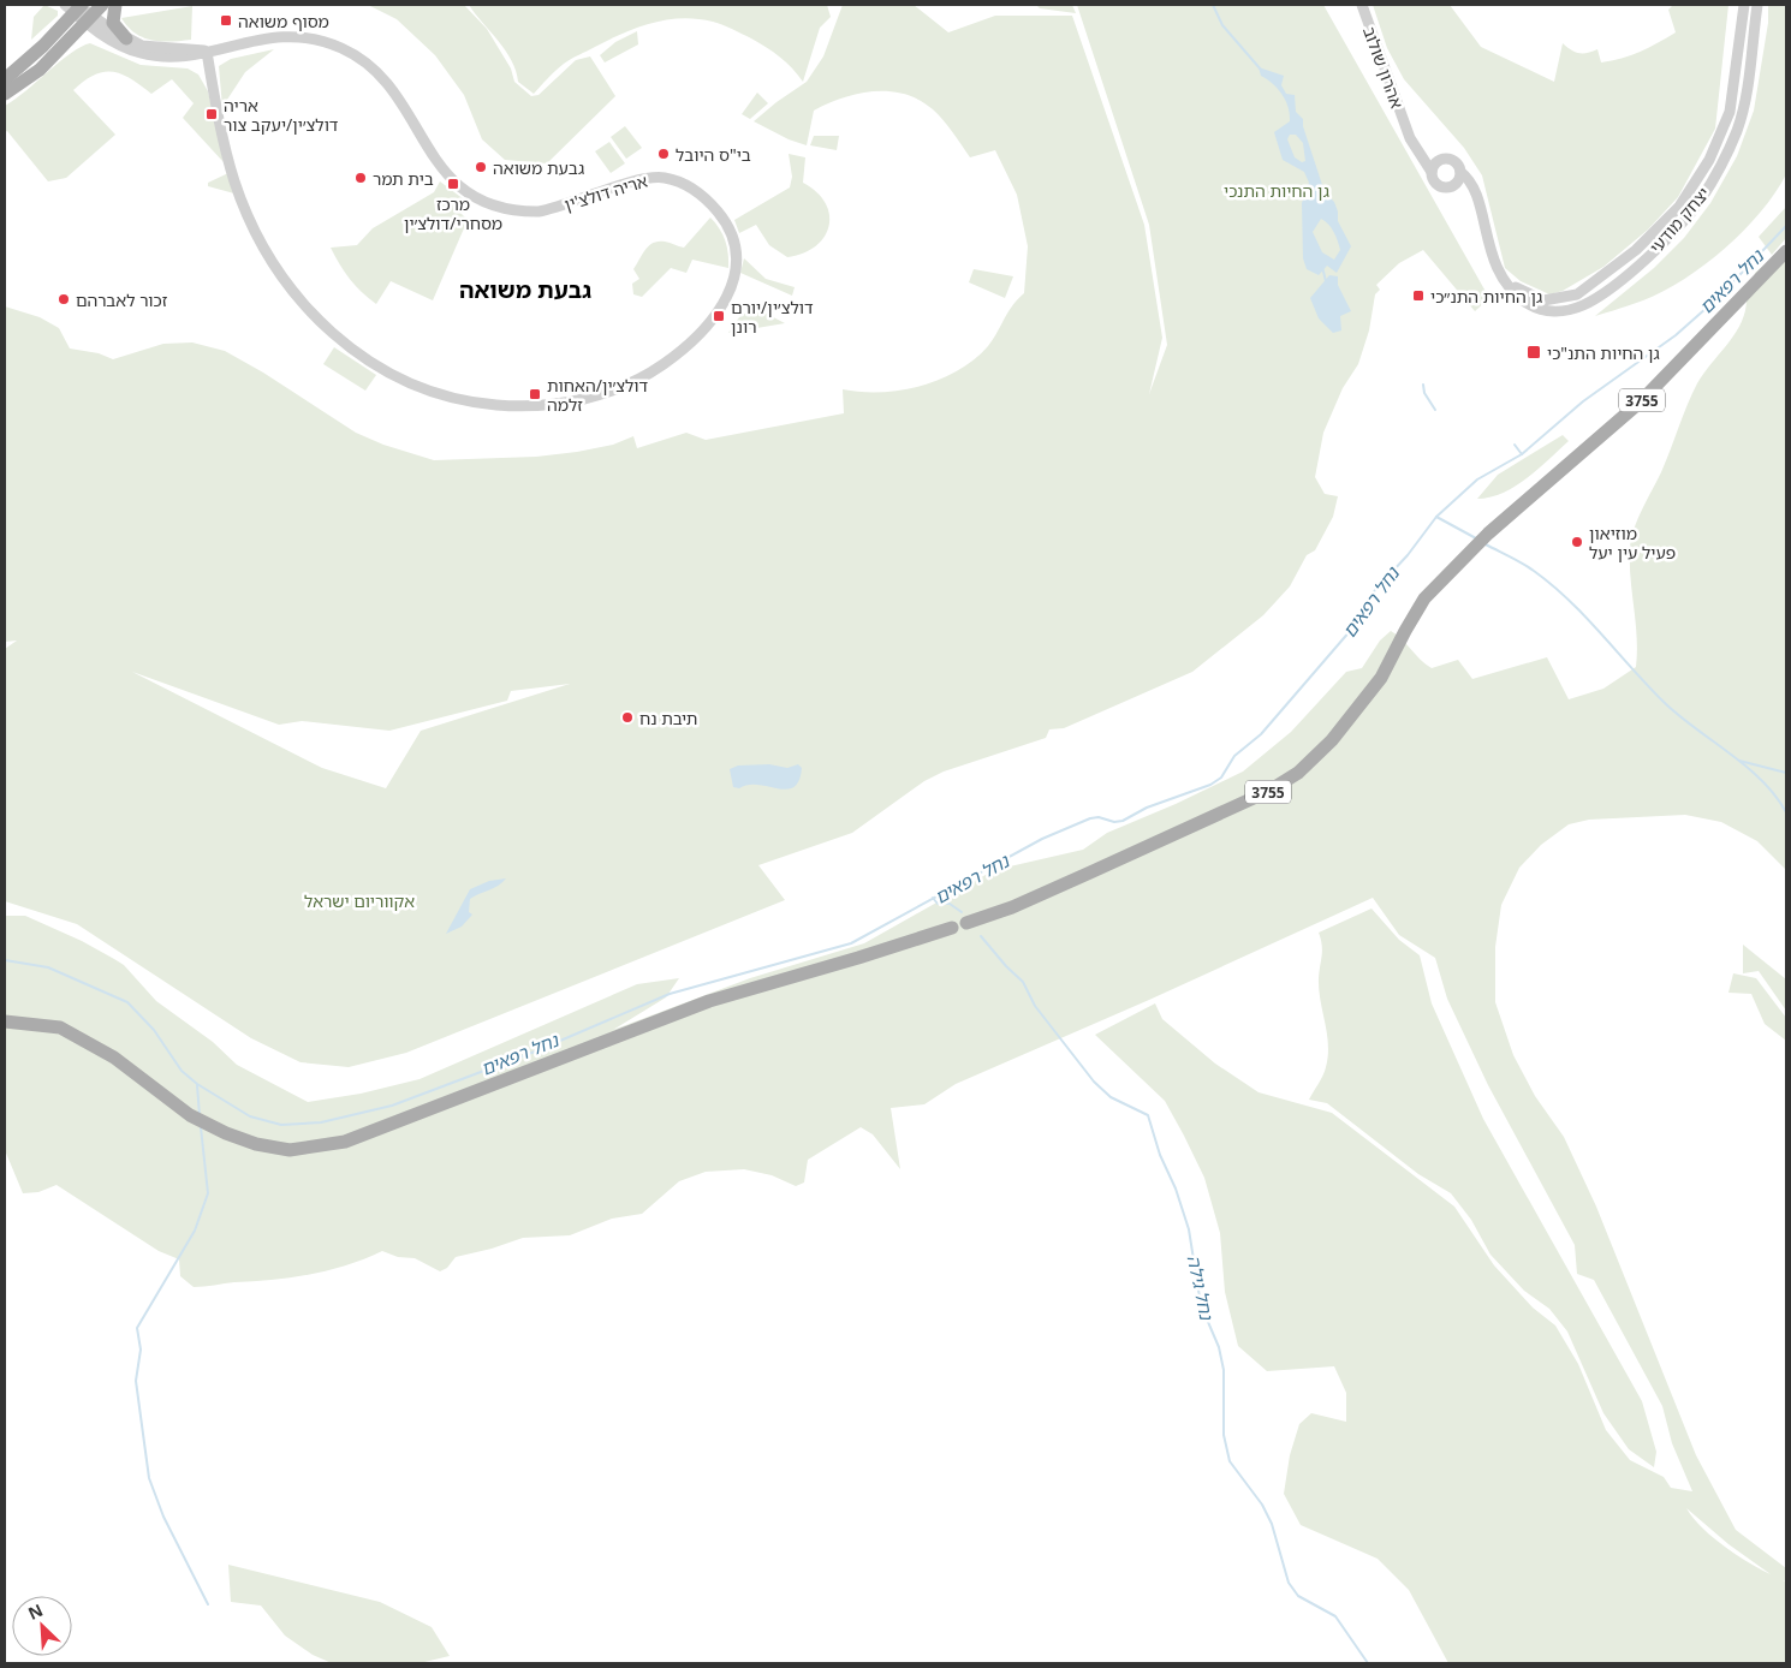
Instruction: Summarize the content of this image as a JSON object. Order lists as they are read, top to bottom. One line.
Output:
{"streets":{"main road":["3755"],"street":["אהרון שולוב","אריה דולצ'ין","יצחק מודעי"]},"crossings":[["אהרון שולוב","יצחק מודעי"]],"districts":["גבעת משואה"],"water":["נחל רפאים","נחל גילה"],"parks":["גן החיות התנכי","אקווריום ישראל"],"places":{"transit":["מסוף משואה","אריה דולצ׳ין/יעקב צור","מרכז מסחרי/דולצ׳ין","גן החיות התנ״כי","דולצ׳ין/יורם רונן","גן החיות התנ\"כי","דולצ׳ין/האחות זלמה"],"other":["בי\"ס היובל","גבעת משואה","בית תמר","זכור לאברהם","מוזיאון פעיל עין יעל","תיבת נח"]},"north":"top left"}
